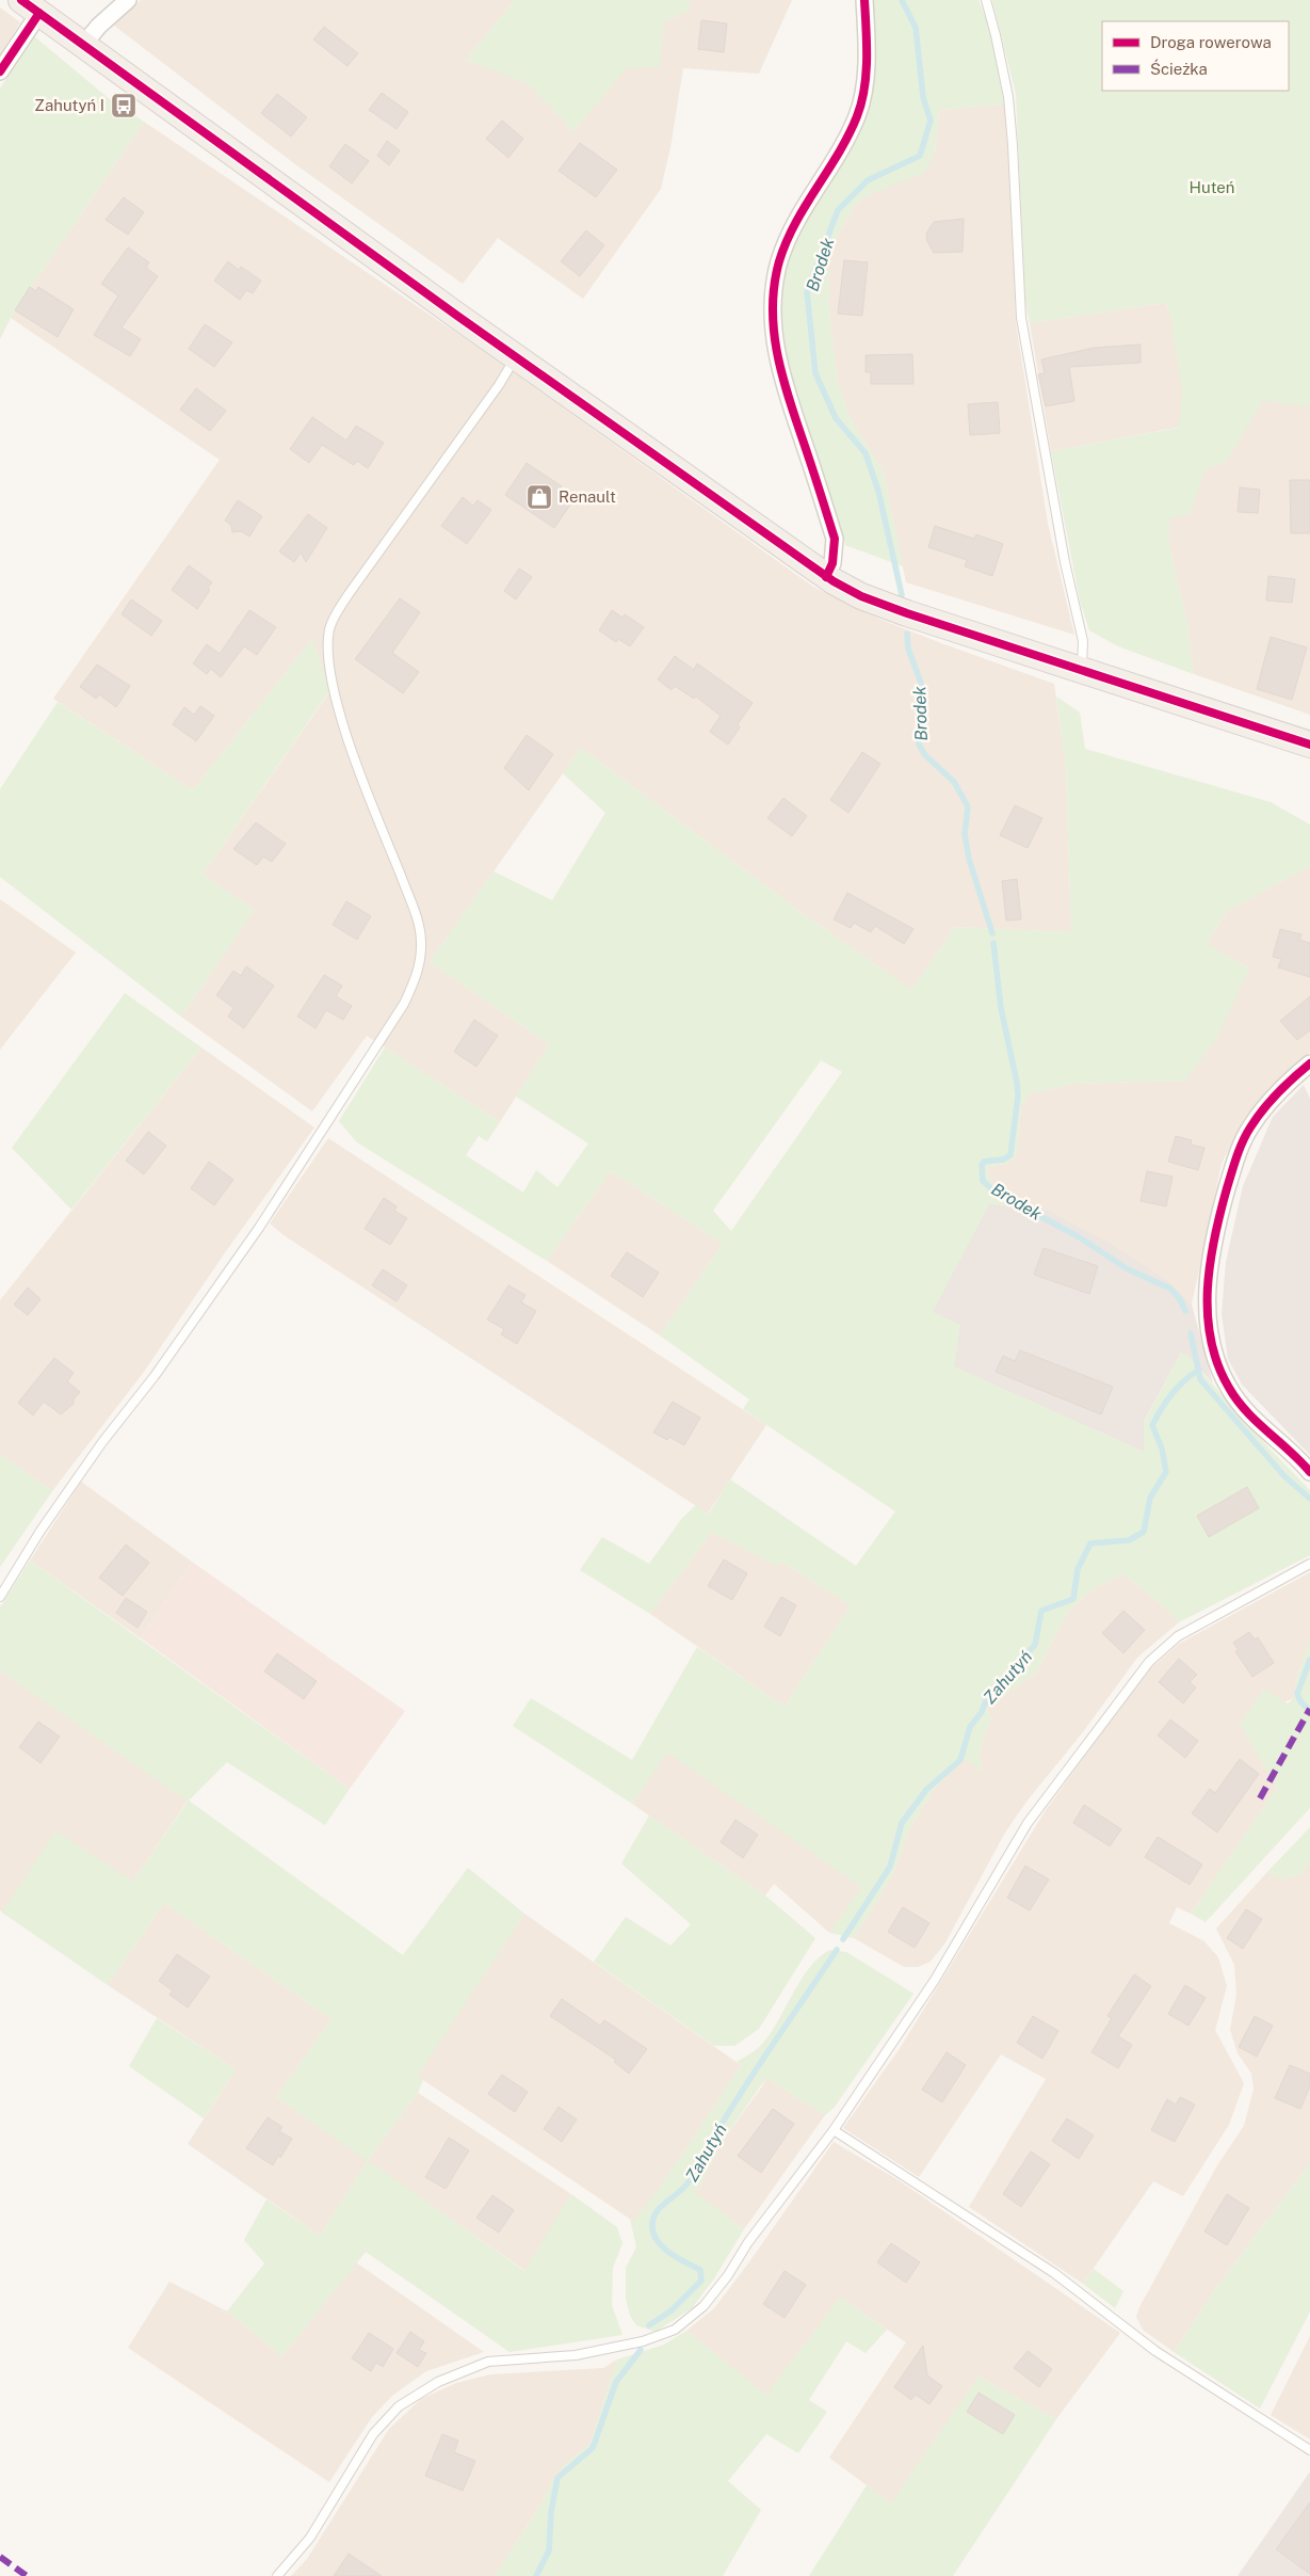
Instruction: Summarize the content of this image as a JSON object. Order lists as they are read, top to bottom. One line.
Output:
{"water":["Brodek","Zahutyń"],"parks":["Huteń"],"places":{"bus stop":["Zahutyń I"],"shop":["Renault"]},"legend":["Droga rowerowa","Ścieżka"]}
